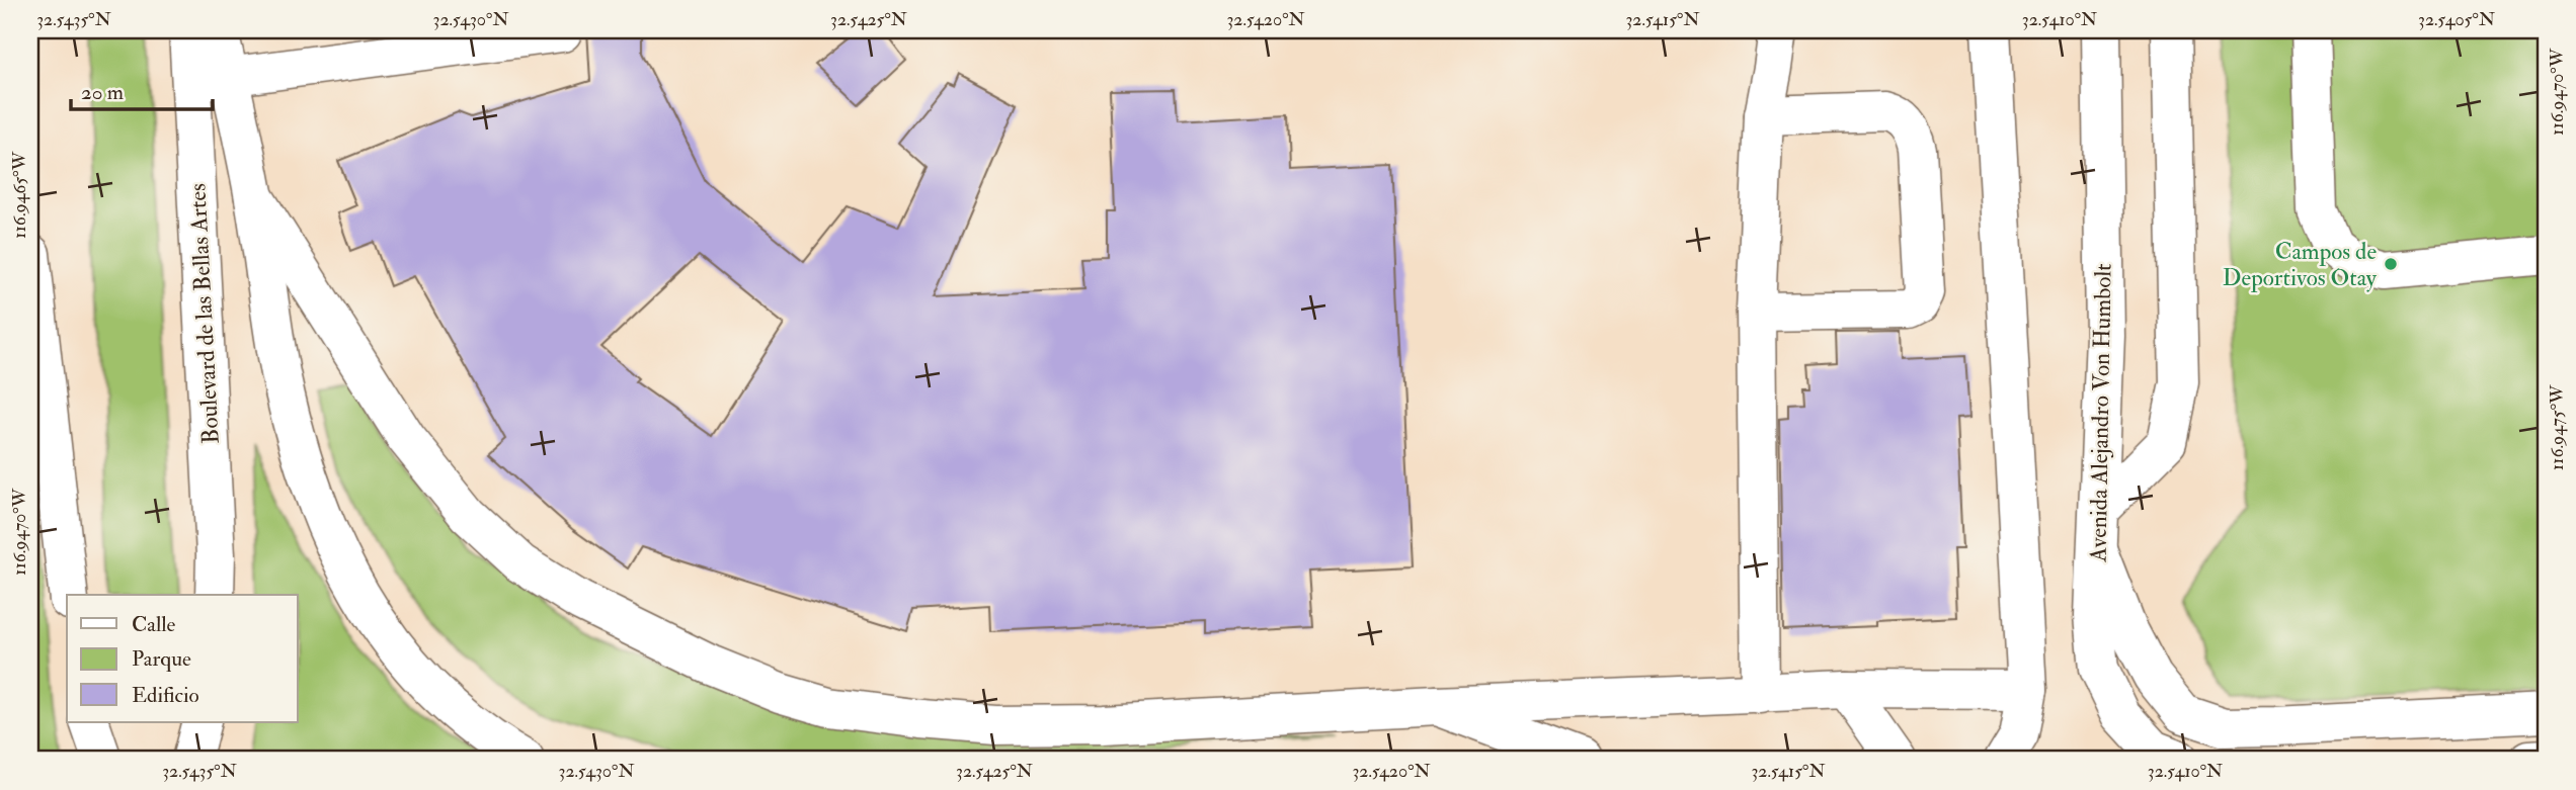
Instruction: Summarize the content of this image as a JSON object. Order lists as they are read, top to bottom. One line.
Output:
{"streets":{"main road":["Boulevard de las Bellas Artes","Avenida Alejandro Von Humbolt"]},"places":["Campos de Deportivos Otay"],"legend":["Calle","Parque","Edificio"],"scale_bar":"20 m","coordinates":["32.5435°N","32.5430°N","32.5425°N","32.5420°N","32.5415°N","32.5410°N","32.5405°N","116.9470°W","116.9465°W","116.9475°W"]}
